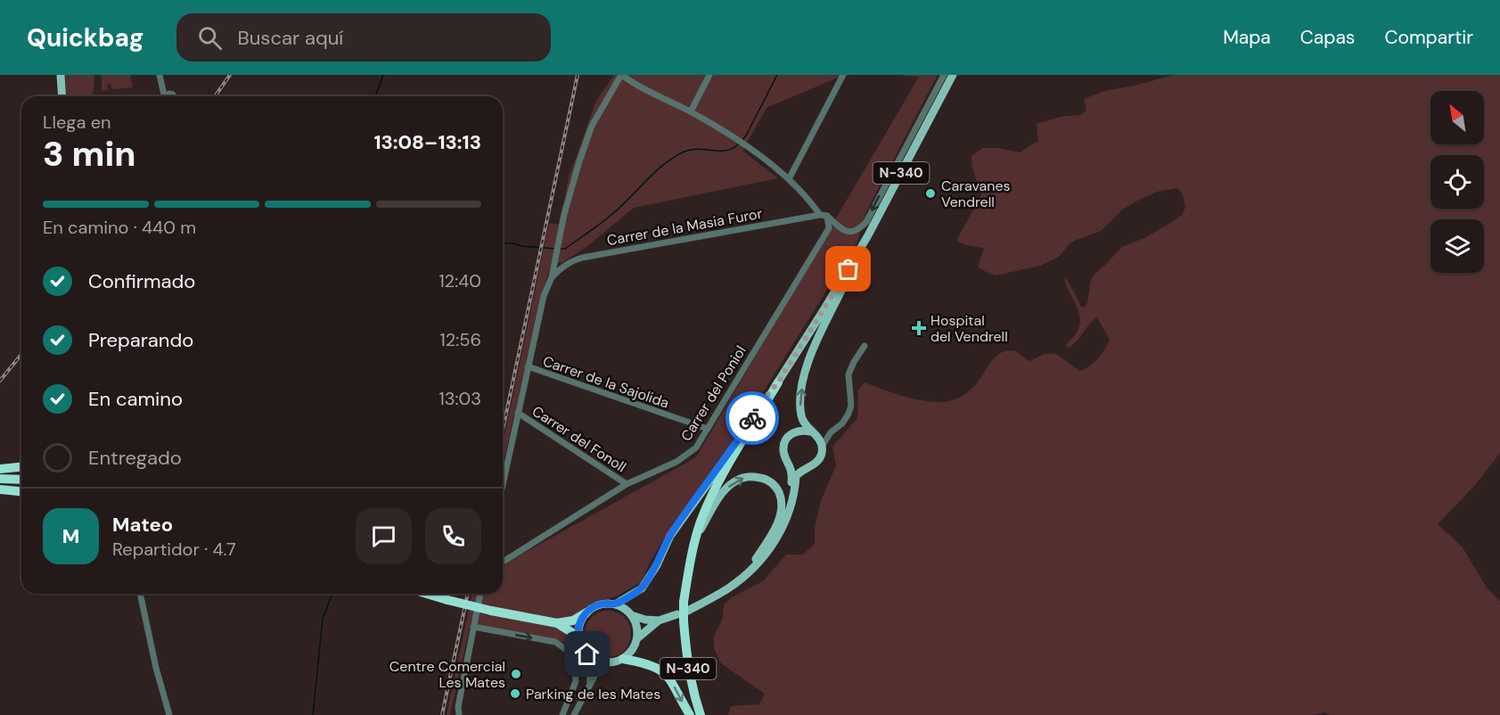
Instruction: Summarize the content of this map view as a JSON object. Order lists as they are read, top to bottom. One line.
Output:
{"streets":{"highway":["N-340"],"street":["Carrer de la Masia Furor","Carrer de la Sajolida","Carrer del Poniol","Carrer del Fonoll"]},"crossings":[["Carrer de la Masia Furor","Carrer del Poniol"],["Carrer de la Sajolida","Carrer del Poniol"],["Carrer del Poniol","Carrer del Fonoll"]],"places":{"other":["Caravanes Vendrell","Centre Comercial Les Mates","Parking de les Mates"],"health":["Hospital del Vendrell"]},"north":"top left","page":{"header":"Quickbag","search":"Buscar aquí","nav":["Mapa","Capas","Compartir"],"heading":["3 min","Llega en","13:08–13:13"],"panel":["Mateo","Repartidor · 4.7"],"bar":"En camino · 440 m","list":[["Confirmado","12:40"],["Preparando","12:56"],["En camino","13:03"],"Entregado"],"round":"M"}}
